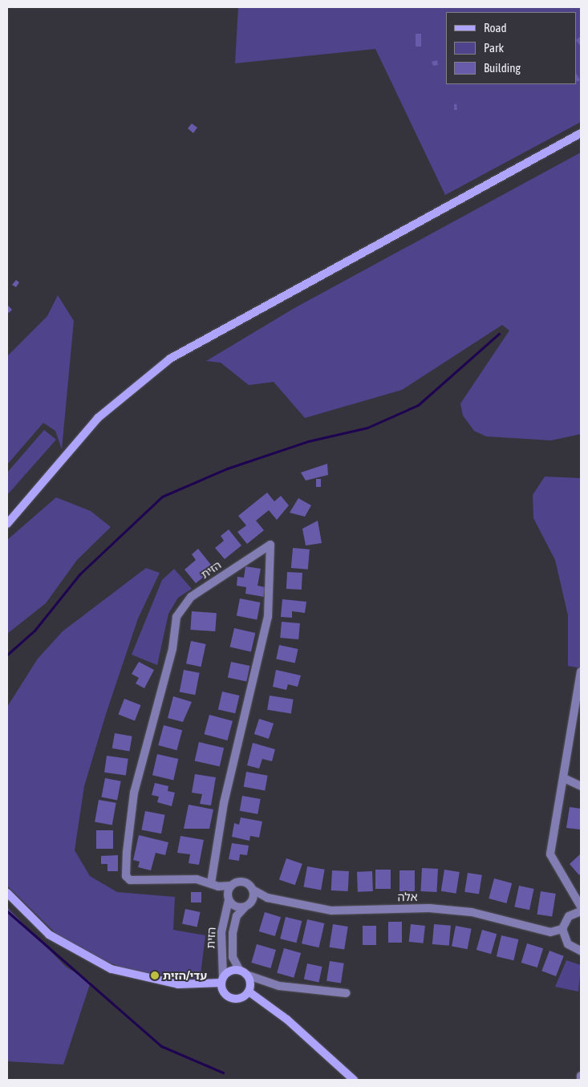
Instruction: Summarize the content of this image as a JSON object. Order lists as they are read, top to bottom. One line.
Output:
{"streets":{"street":["הזית","אלה"]},"crossings":[["הזית","אלה"]],"places":["עדי/הזית"],"legend":["Road","Park","Building"]}
